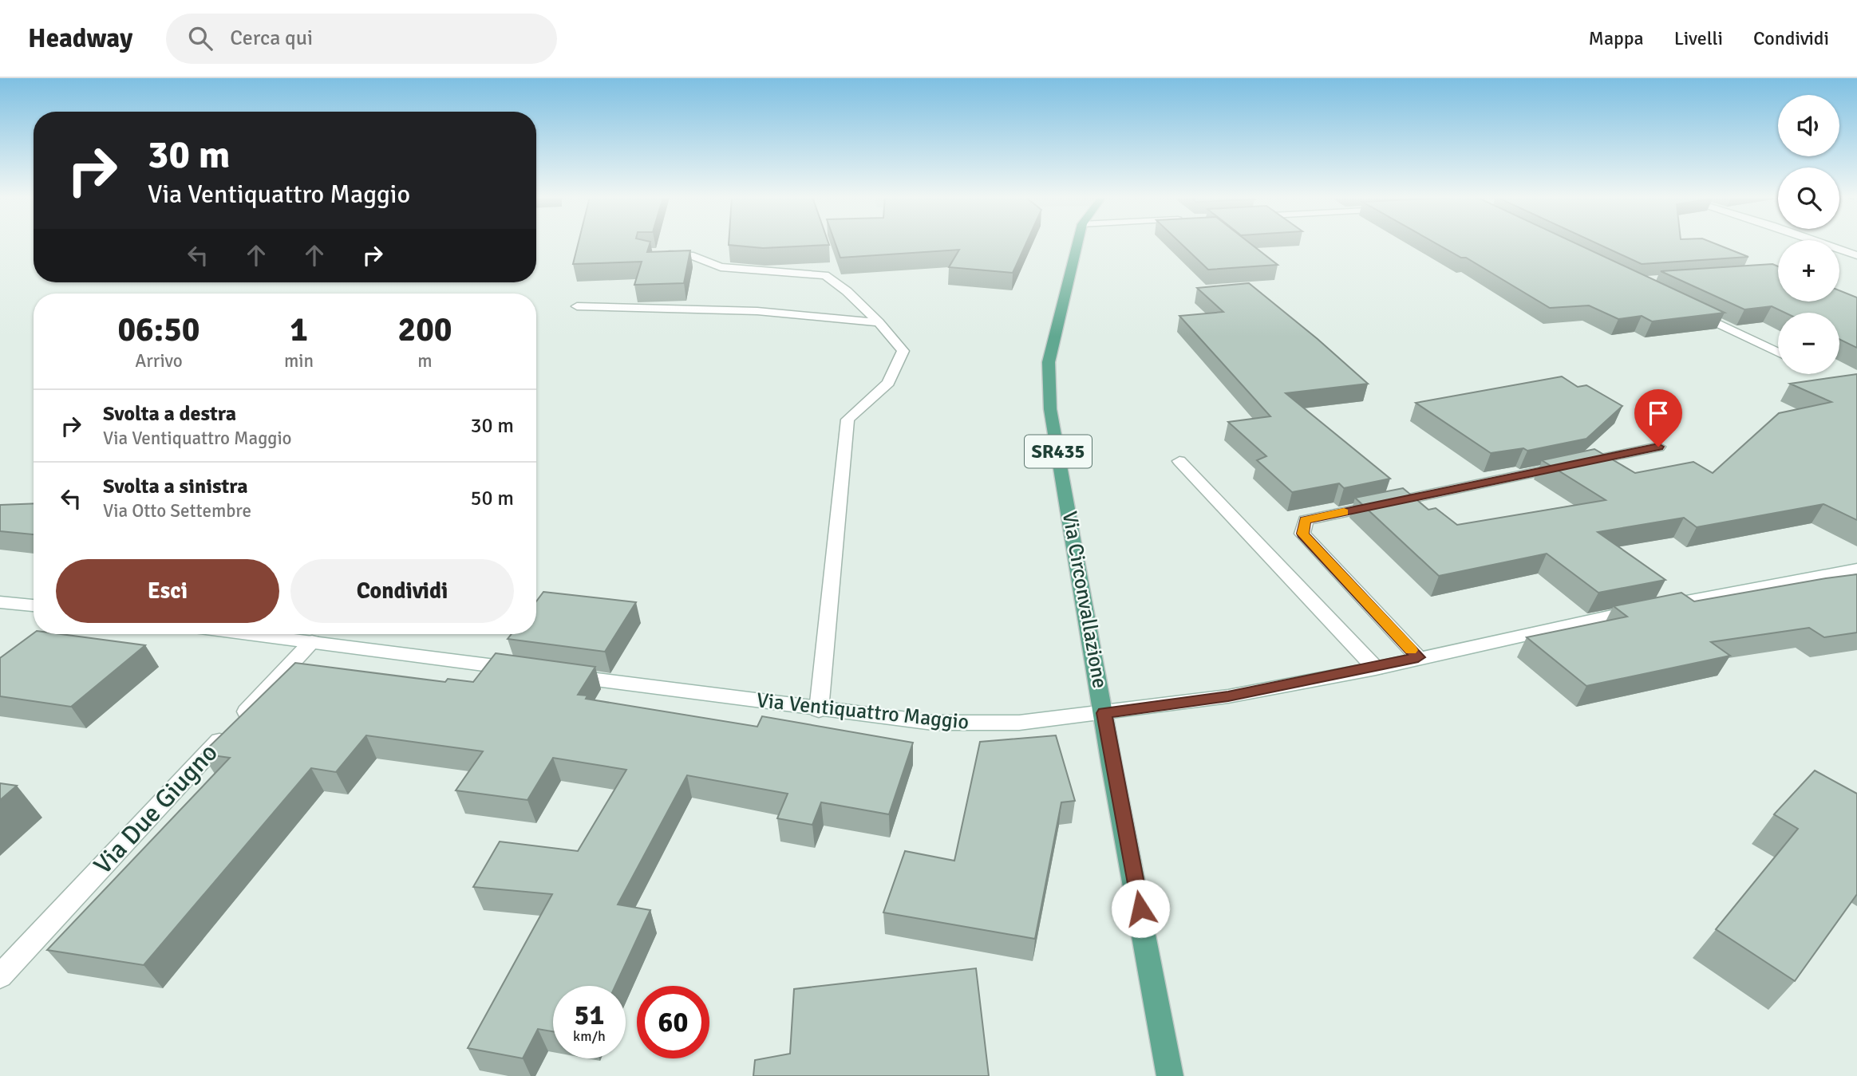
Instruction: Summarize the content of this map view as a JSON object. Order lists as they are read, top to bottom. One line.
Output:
{"streets":{"main road":["SR435","Via Circonvallazione"],"street":["Via Ventiquattro Maggio","Via Due Giugno"]},"crossings":[["Via Circonvallazione","Via Ventiquattro Maggio"]],"page":{"header":"Headway","search":"Cerca qui","nav":["Mappa","Livelli","Condividi"],"map_buttons":["+","−"],"turn":["30 m","Via Ventiquattro Maggio"],"eta":["06:50","Arrivo","1","min","200","m"],"list":[{"name":"Svolta a destra","note":"Via Ventiquattro Maggio","value":"30 m"},{"name":"Svolta a sinistra","note":"Via Otto Settembre","value":"50 m"}],"buttons":["Esci","Condividi"],"speed":"51 km/h","limit":"60"}}
